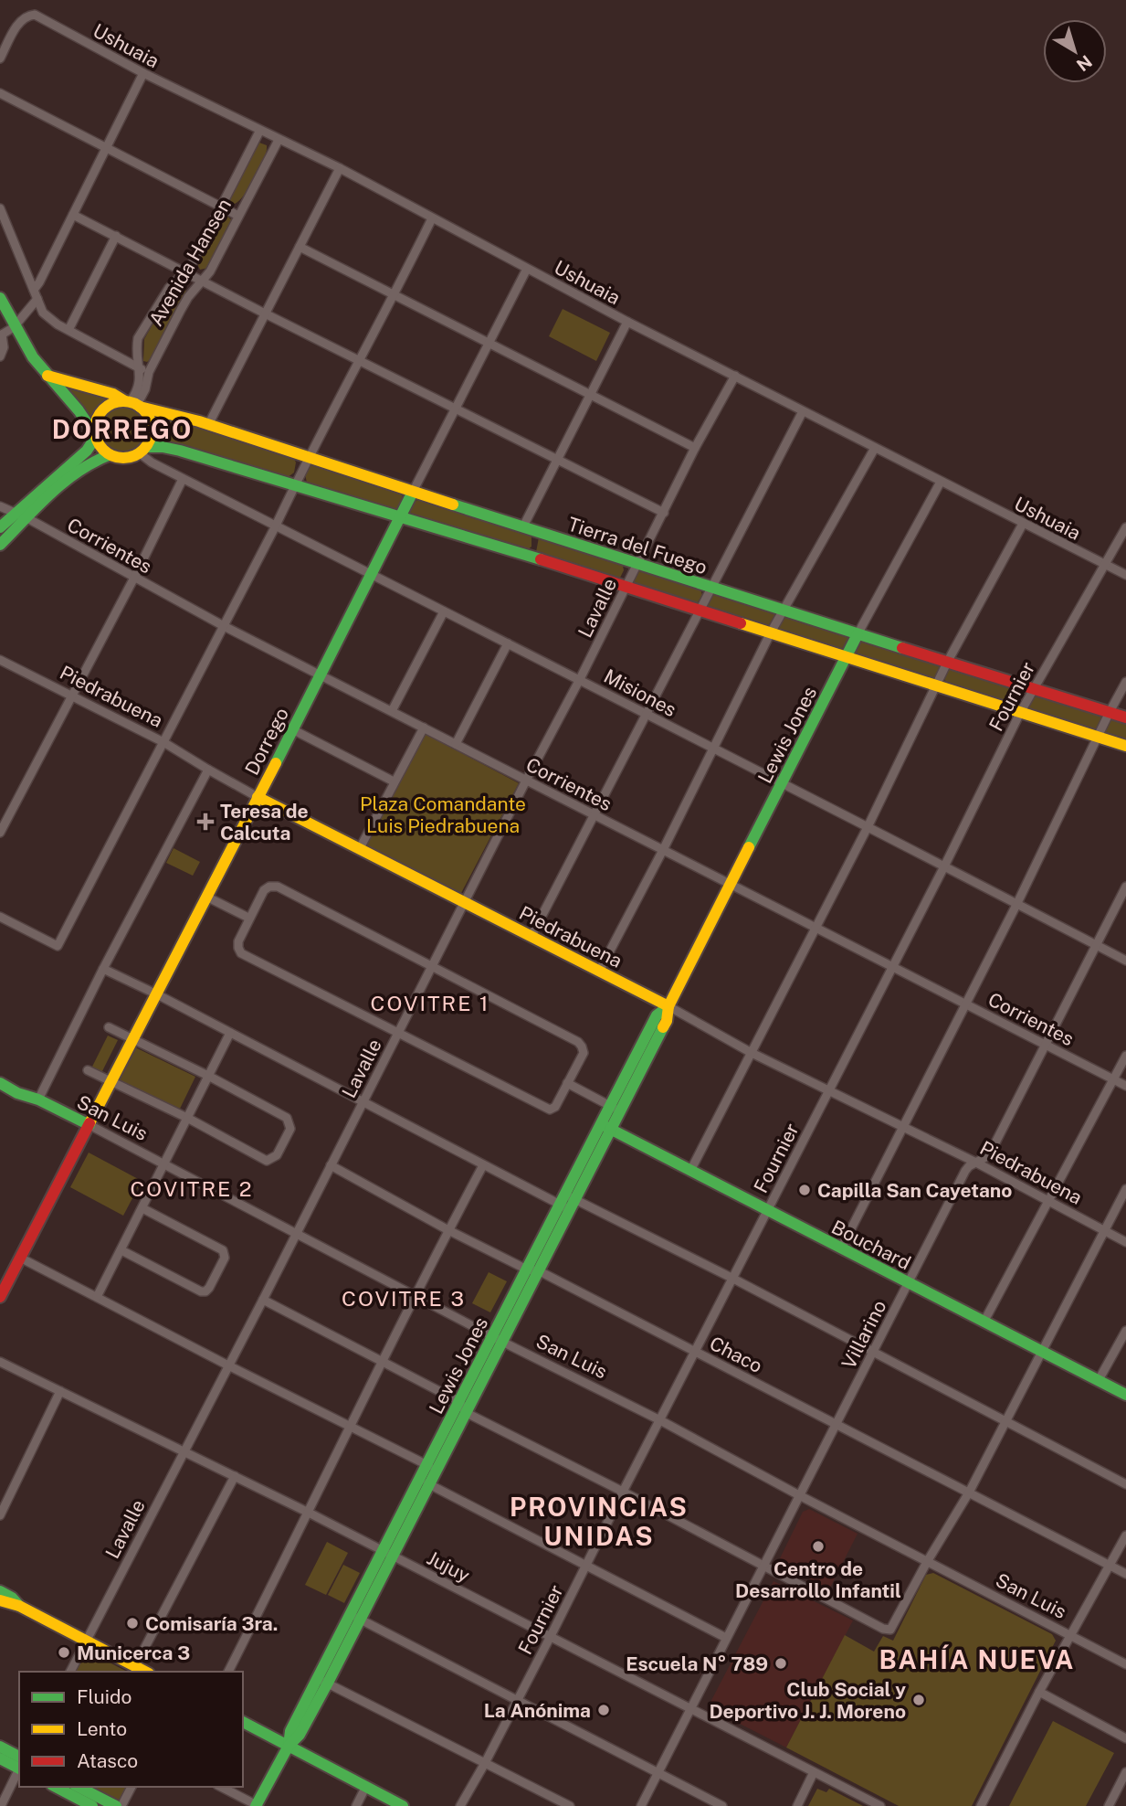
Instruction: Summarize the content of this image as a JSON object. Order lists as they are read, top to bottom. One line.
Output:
{"streets":{"street":["Ushuaia","Avenida Hansen","Corrientes","Tierra del Fuego","Lavalle","Misiones","Piedrabuena","Fournier","Lewis Jones","Dorrego","San Luis","Bouchard","Villarino","Chaco","Jujuy"]},"crossings":[["Ushuaia","Avenida Hansen"],["Ushuaia","Lavalle"],["Ushuaia","Fournier"],["Ushuaia","Lewis Jones"],["Ushuaia","Dorrego"],["Avenida Hansen","Tierra del Fuego"],["Avenida Hansen","Misiones"],["Corrientes","Lavalle"],["Corrientes","Fournier"],["Corrientes","Lewis Jones"],["Corrientes","Dorrego"],["Corrientes","Villarino"],["Tierra del Fuego","Lavalle"],["Tierra del Fuego","Misiones"],["Tierra del Fuego","Fournier"],["Tierra del Fuego","Lewis Jones"],["Tierra del Fuego","Dorrego"],["Lavalle","Misiones"],["Lavalle","Piedrabuena"],["Lavalle","San Luis"],["Lavalle","Chaco"],["Lavalle","Jujuy"],["Misiones","Fournier"],["Misiones","Lewis Jones"],["Misiones","Dorrego"],["Misiones","Villarino"],["Piedrabuena","Fournier"],["Piedrabuena","Lewis Jones"],["Piedrabuena","Dorrego"],["Piedrabuena","Villarino"],["Fournier","San Luis"],["Fournier","Bouchard"],["Fournier","Chaco"],["Fournier","Jujuy"],["Lewis Jones","San Luis"],["Lewis Jones","Bouchard"],["Lewis Jones","Chaco"],["Lewis Jones","Jujuy"],["Dorrego","San Luis"],["San Luis","Villarino"],["Bouchard","Villarino"],["Villarino","Chaco"],["Villarino","Jujuy"]],"districts":["DORREGO","COVITRE 1","COVITRE 2","COVITRE 3","PROVINCIAS UNIDAS","BAHÍA NUEVA"],"parks":["Plaza Comandante Luis Piedrabuena"],"places":{"health":["Teresa de Calcuta"],"other":["Capilla San Cayetano","Centro de Desarrollo Infantil","Comisaría 3ra.","Municerca 3","Escuela N° 789","Club Social y Deportivo J. J. Moreno","La Anónima"]},"legend":["Fluido","Lento","Atasco"],"north":"bottom right"}
